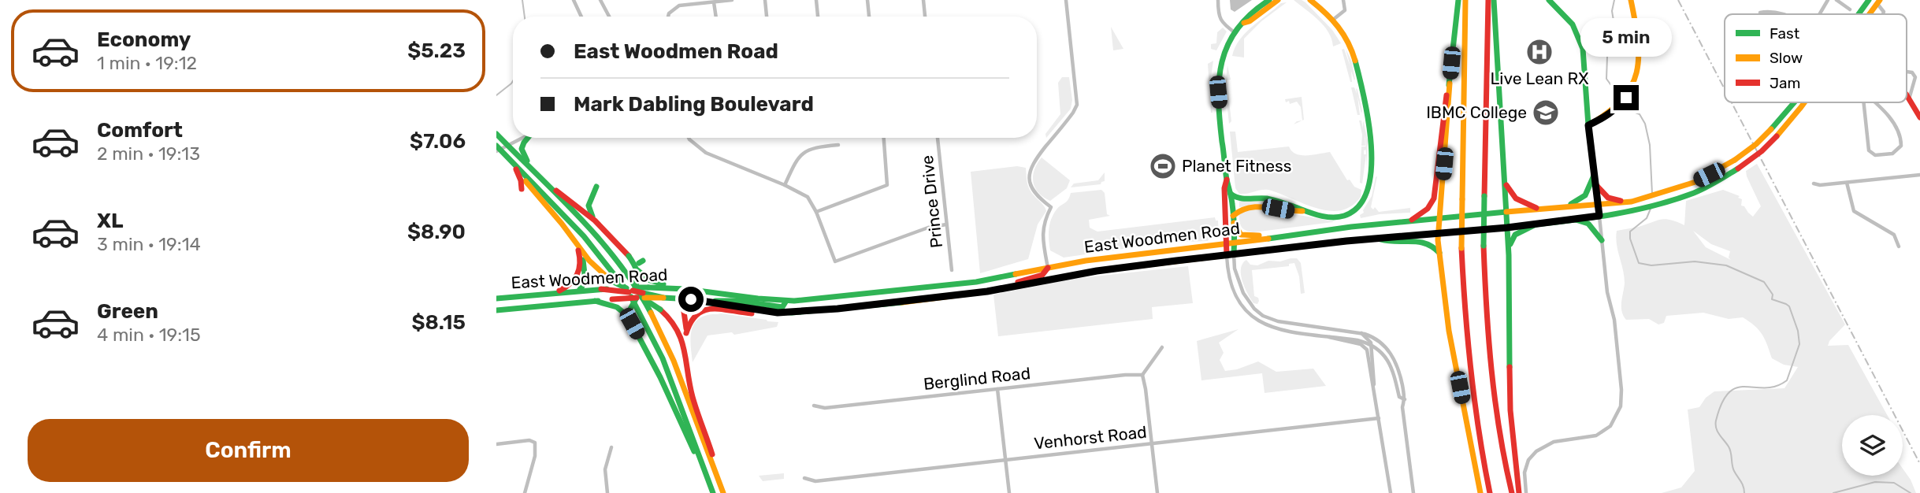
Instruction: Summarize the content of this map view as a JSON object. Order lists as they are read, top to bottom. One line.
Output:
{"streets":{"main road":["East Woodmen Road"],"street":["Prince Drive","Berglind Road","Venhorst Road"]},"places":{"hospital":["Live Lean RX"],"school or university":["IBMC College"],"sports":["Planet Fitness"]},"legend":["Fast","Slow","Jam"],"page":{"list":[{"name":"Economy","note":"1 min · 19:12","value":"$5.23"},{"name":"Comfort","note":"2 min · 19:13","value":"$7.06"},{"name":"XL","note":"3 min · 19:14","value":"$8.90"},{"name":"Green","note":"4 min · 19:15","value":"$8.15"}],"banner":["East Woodmen Road","Mark Dabling Boulevard"],"bubble":"5 min","buttons":"Confirm"}}
